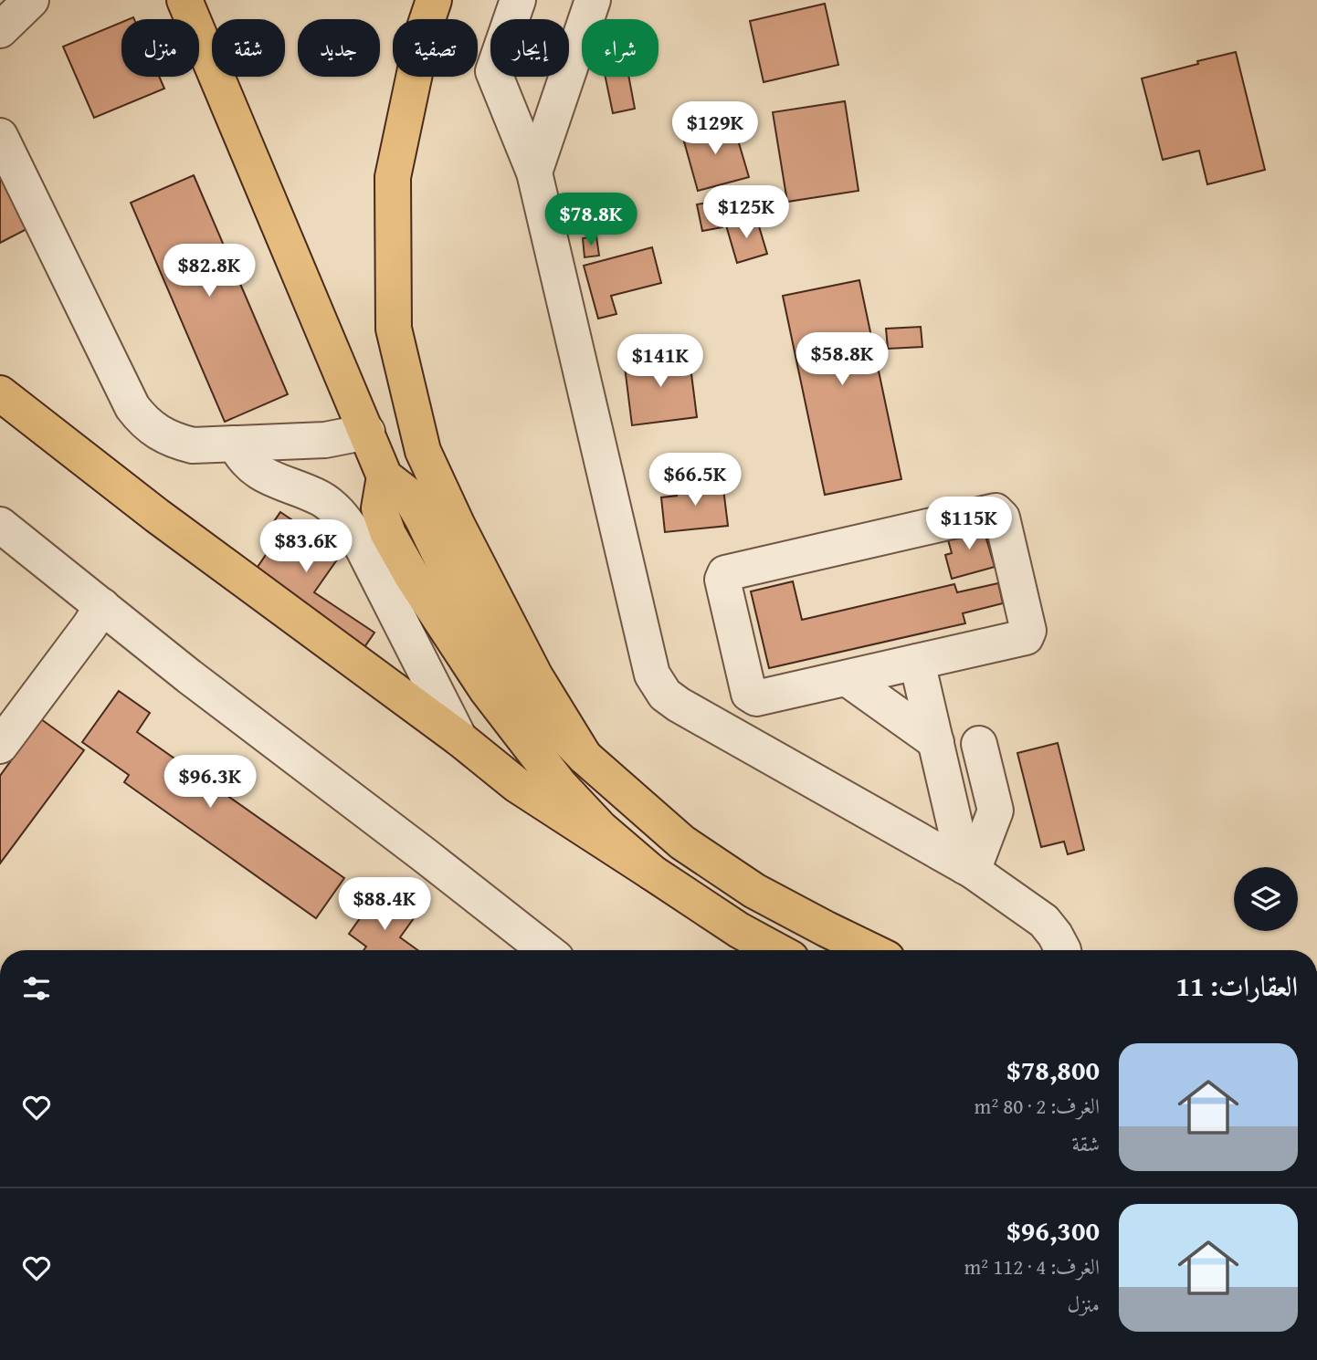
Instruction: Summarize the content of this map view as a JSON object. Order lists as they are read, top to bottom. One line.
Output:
{"page":{"chip":["شراء","إيجار","تصفية","جديد","شقة","منزل"],"price":["$129K","$125K","$78.8K","$82.8K","$58.8K","$141K","$66.5K","$115K","$83.6K","$96.3K","$88.4K"],"heading":"العقارات: 11","list":[{"name":"$78,800","note":"الغرف: 2 · 80 m² · شقة"},{"name":"$96,300","note":"الغرف: 4 · 112 m² · منزل"}]}}
